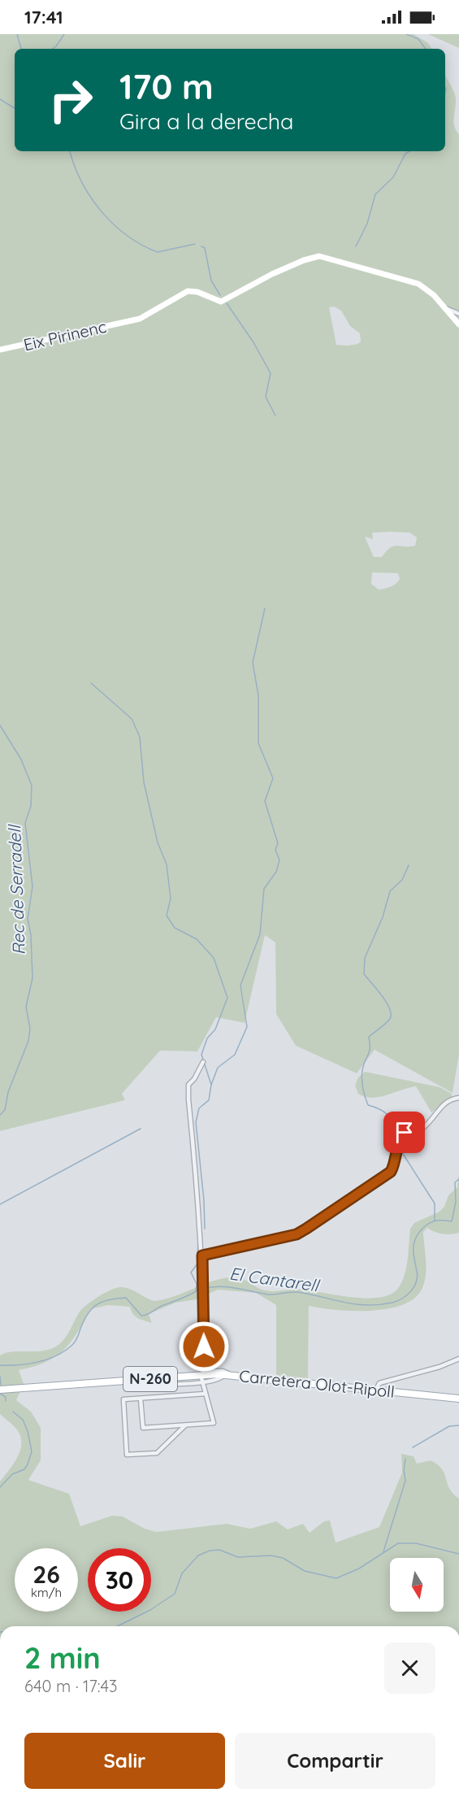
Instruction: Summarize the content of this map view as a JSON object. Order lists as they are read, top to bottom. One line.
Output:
{"streets":{"main road":["Eix Pirinenc","N-260","Carretera Olot-Ripoll"]},"water":["Rec de Serradell","El Cantarell"],"north":"bottom","page":{"status":"17:41","turn":["170 m","Gira a la derecha"],"speed":"26 km/h","limit":"30","heading":["2 min","640 m · 17:43"],"buttons":["Salir","Compartir"]}}
